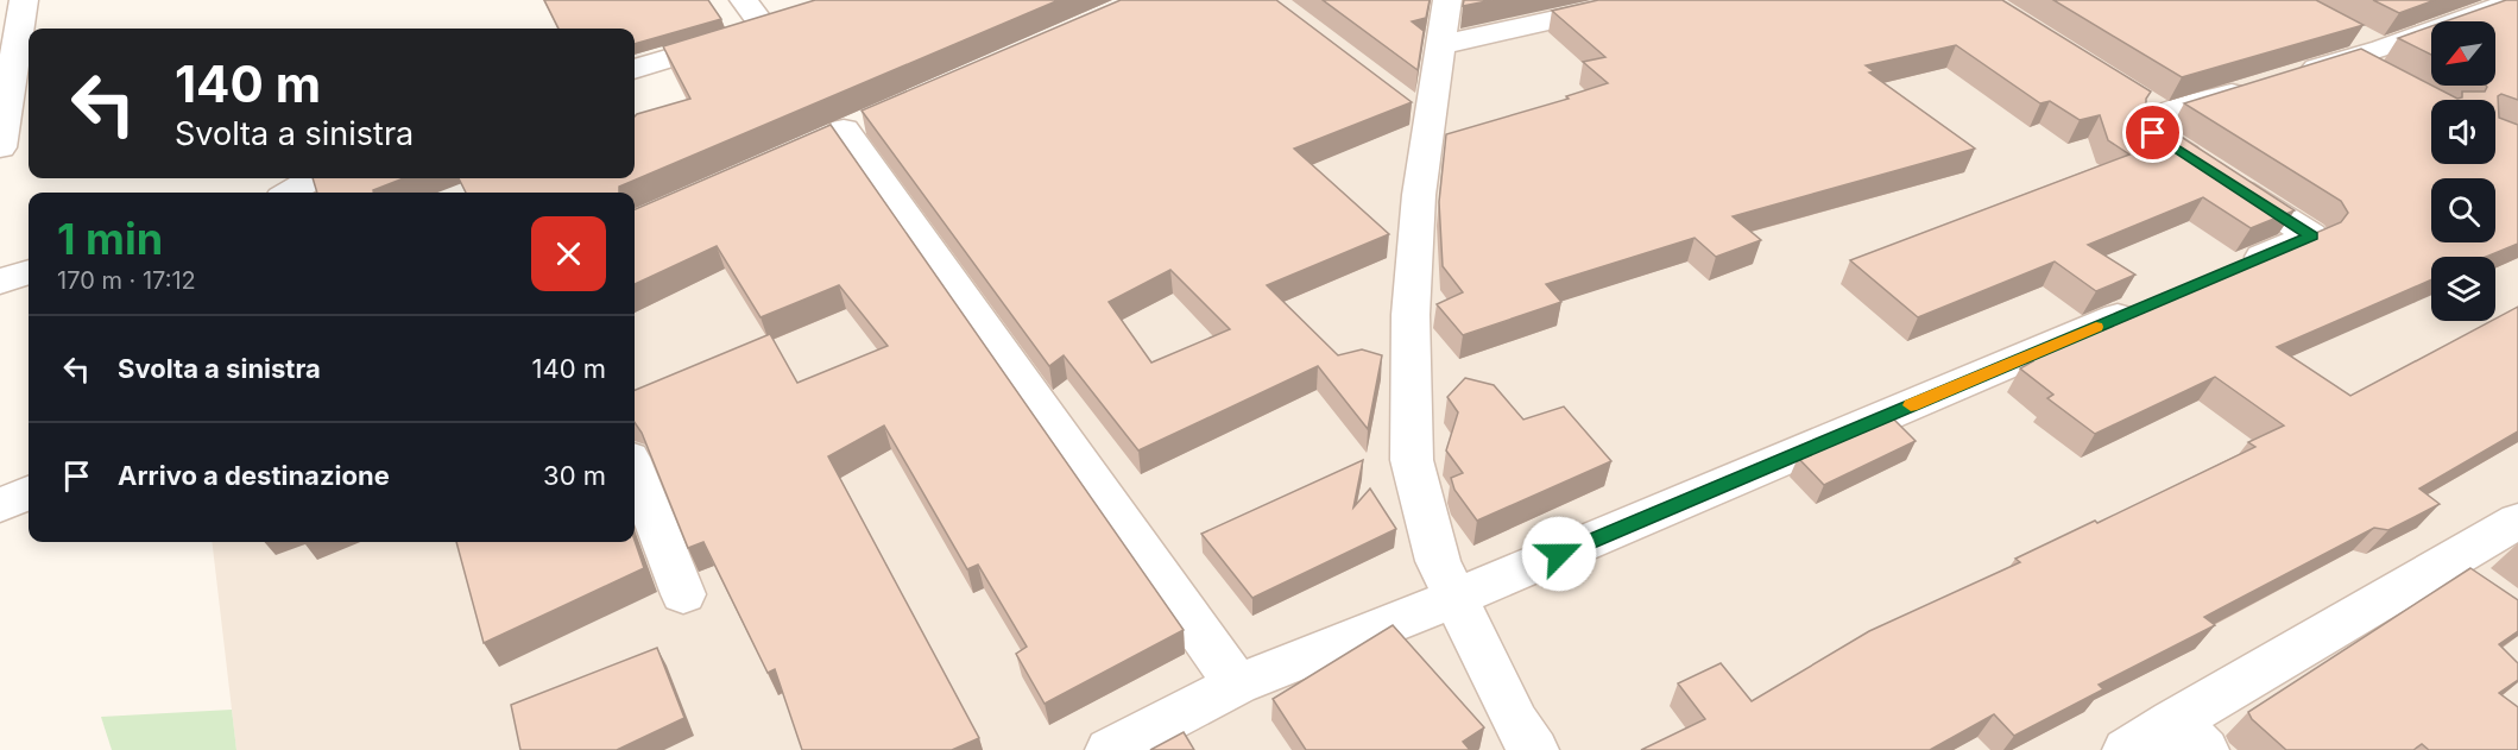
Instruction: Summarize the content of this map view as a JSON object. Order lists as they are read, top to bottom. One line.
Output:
{"north":"bottom left","page":{"turn":["140 m","Svolta a sinistra"],"heading":["1 min","170 m · 17:12"],"list":[{"name":"Svolta a sinistra","value":"140 m"},{"name":"Arrivo a destinazione","value":"30 m"}]}}
